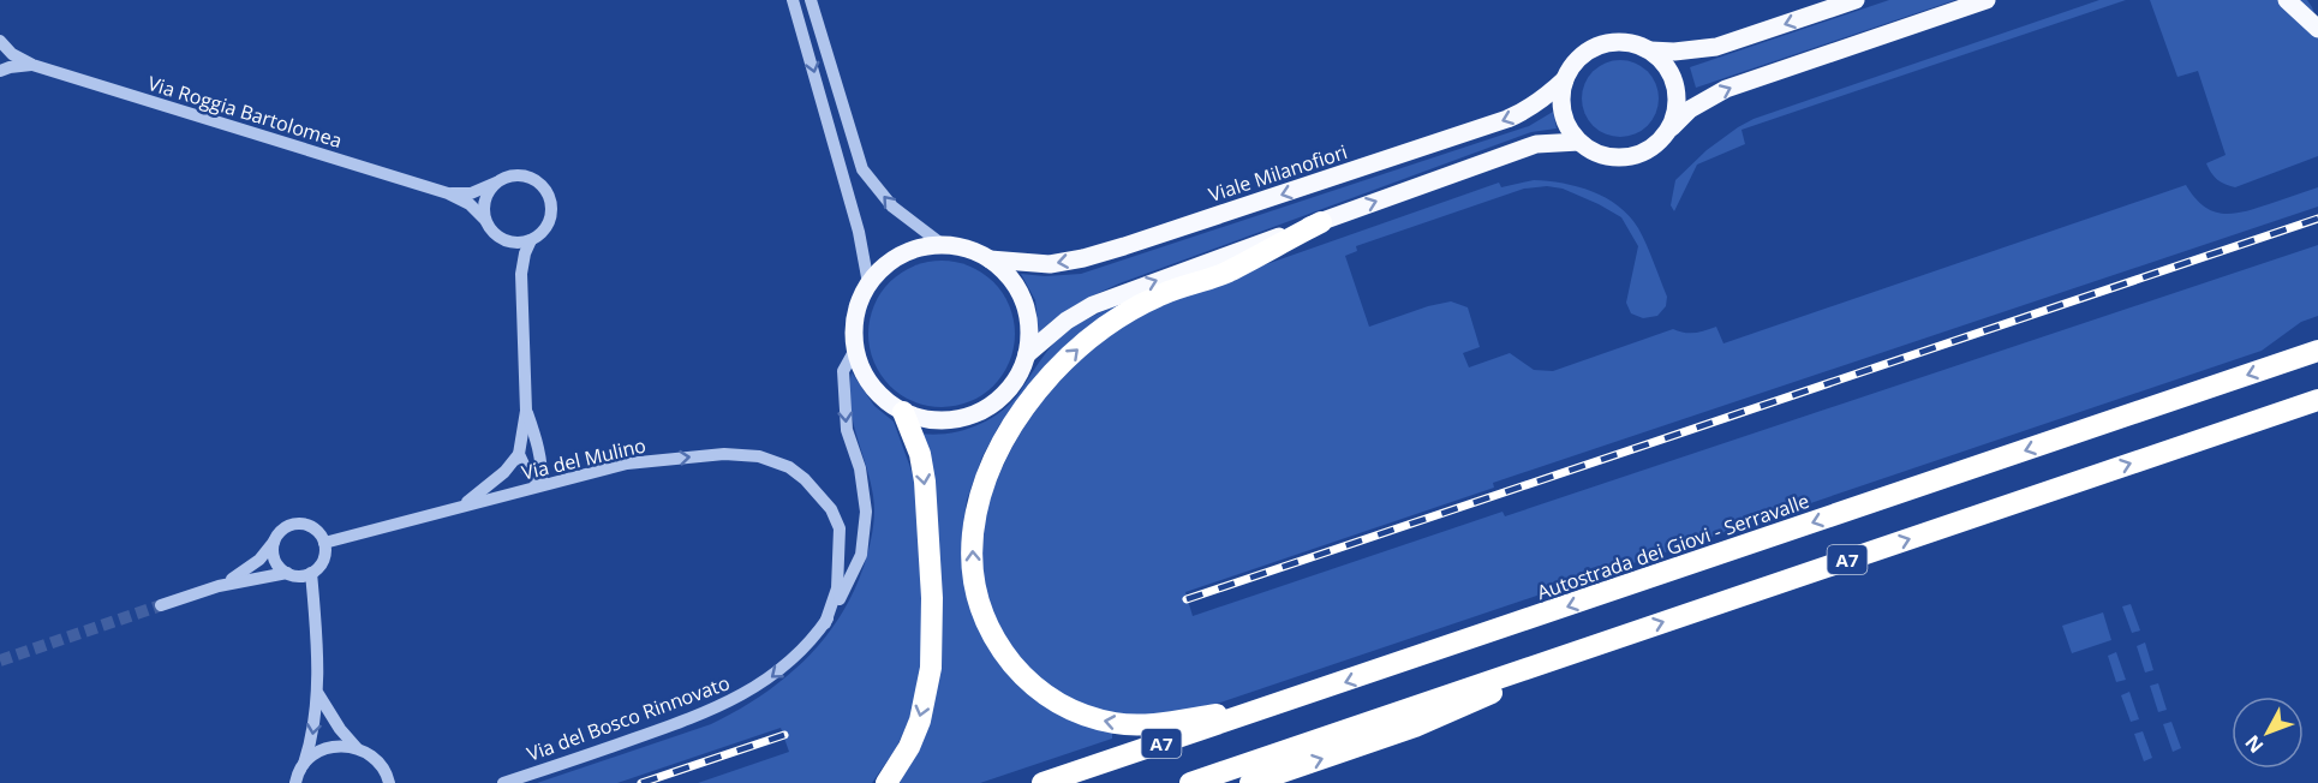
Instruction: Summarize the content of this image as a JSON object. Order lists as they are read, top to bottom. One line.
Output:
{"streets":{"highway":["Autostrada dei Giovi - Serravalle","A7"],"main road":["Viale Milanofiori"],"street":["Via Roggia Bartolomea","Via del Mulino","Via del Bosco Rinnovato"]},"crossings":[["Viale Milanofiori","Via del Bosco Rinnovato"],["Via del Mulino","Via del Bosco Rinnovato"]],"one_way":["Via del Mulino","Via del Bosco Rinnovato"],"north":"bottom left"}
